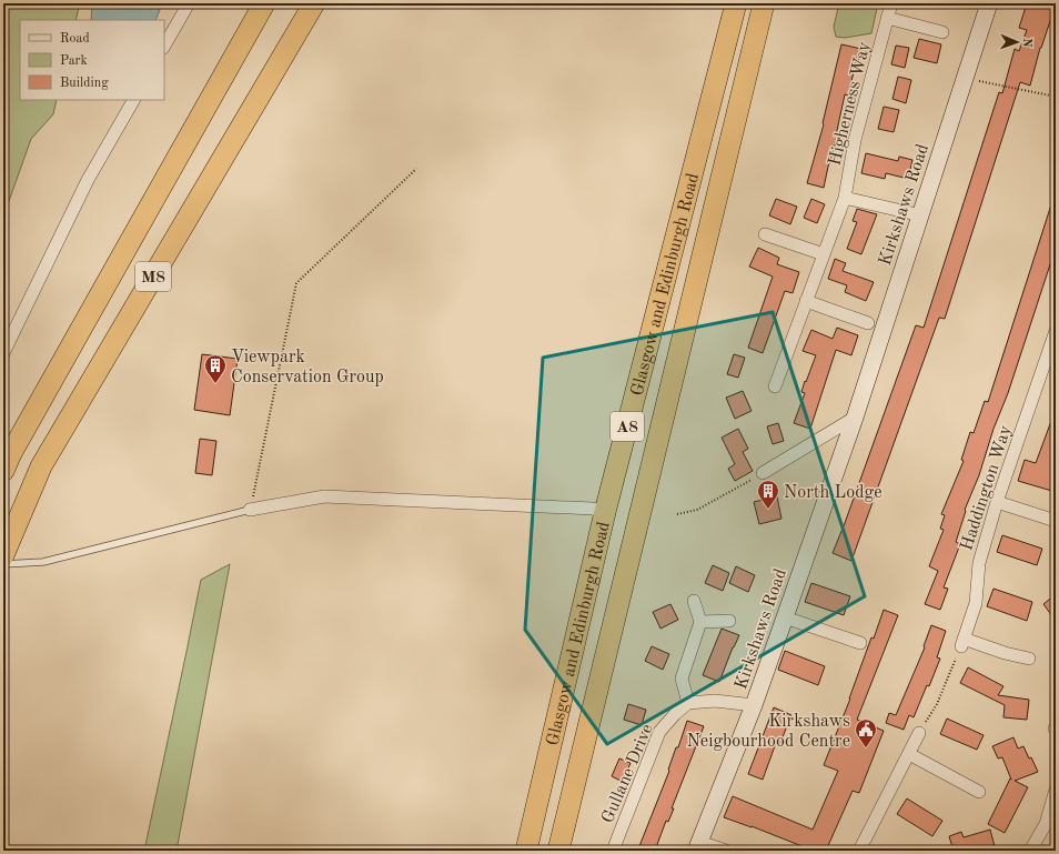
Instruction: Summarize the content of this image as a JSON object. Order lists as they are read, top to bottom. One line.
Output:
{"streets":{"highway":["M8","Glasgow and Edinburgh Road","A8"],"street":["Higherness Way","Kirkshaws Road","Haddington Way","Gullane Drive"]},"places":{"building":["Viewpark Conservation Group","North Lodge"],"public building":["Kirkshaws Neigbourhood Centre"]},"legend":["Road","Park","Building"],"north":"right"}
